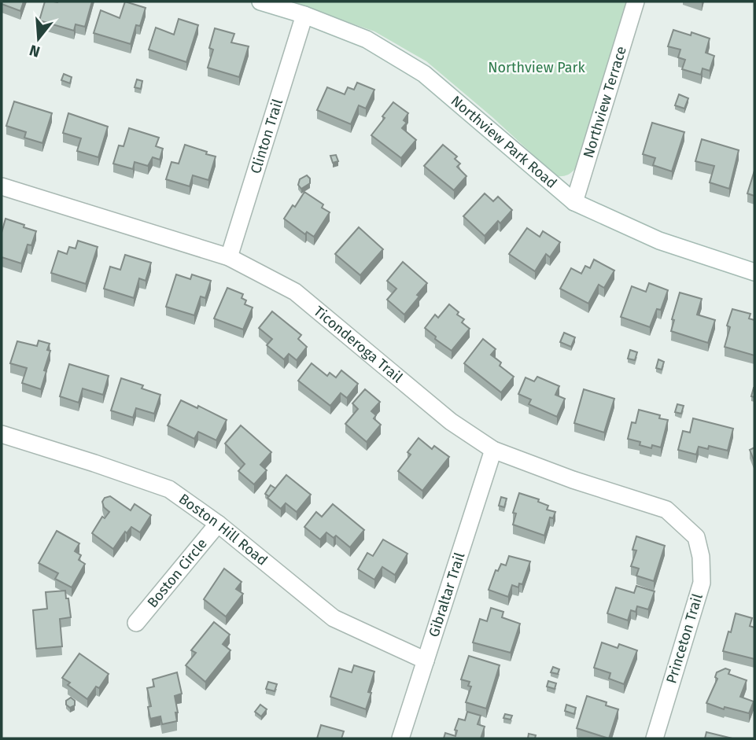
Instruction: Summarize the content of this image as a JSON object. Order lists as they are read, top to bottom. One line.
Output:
{"streets":{"street":["Northview Terrace","Clinton Trail","Northview Park Road","Ticonderoga Trail","Boston Hill Road","Boston Circle","Gibraltar Trail","Princeton Trail"]},"crossings":[["Northview Terrace","Northview Park Road"],["Clinton Trail","Northview Park Road"],["Clinton Trail","Ticonderoga Trail"],["Ticonderoga Trail","Gibraltar Trail"],["Ticonderoga Trail","Princeton Trail"],["Boston Hill Road","Boston Circle"],["Boston Hill Road","Gibraltar Trail"]],"parks":["Northview Park"],"north":"bottom"}
